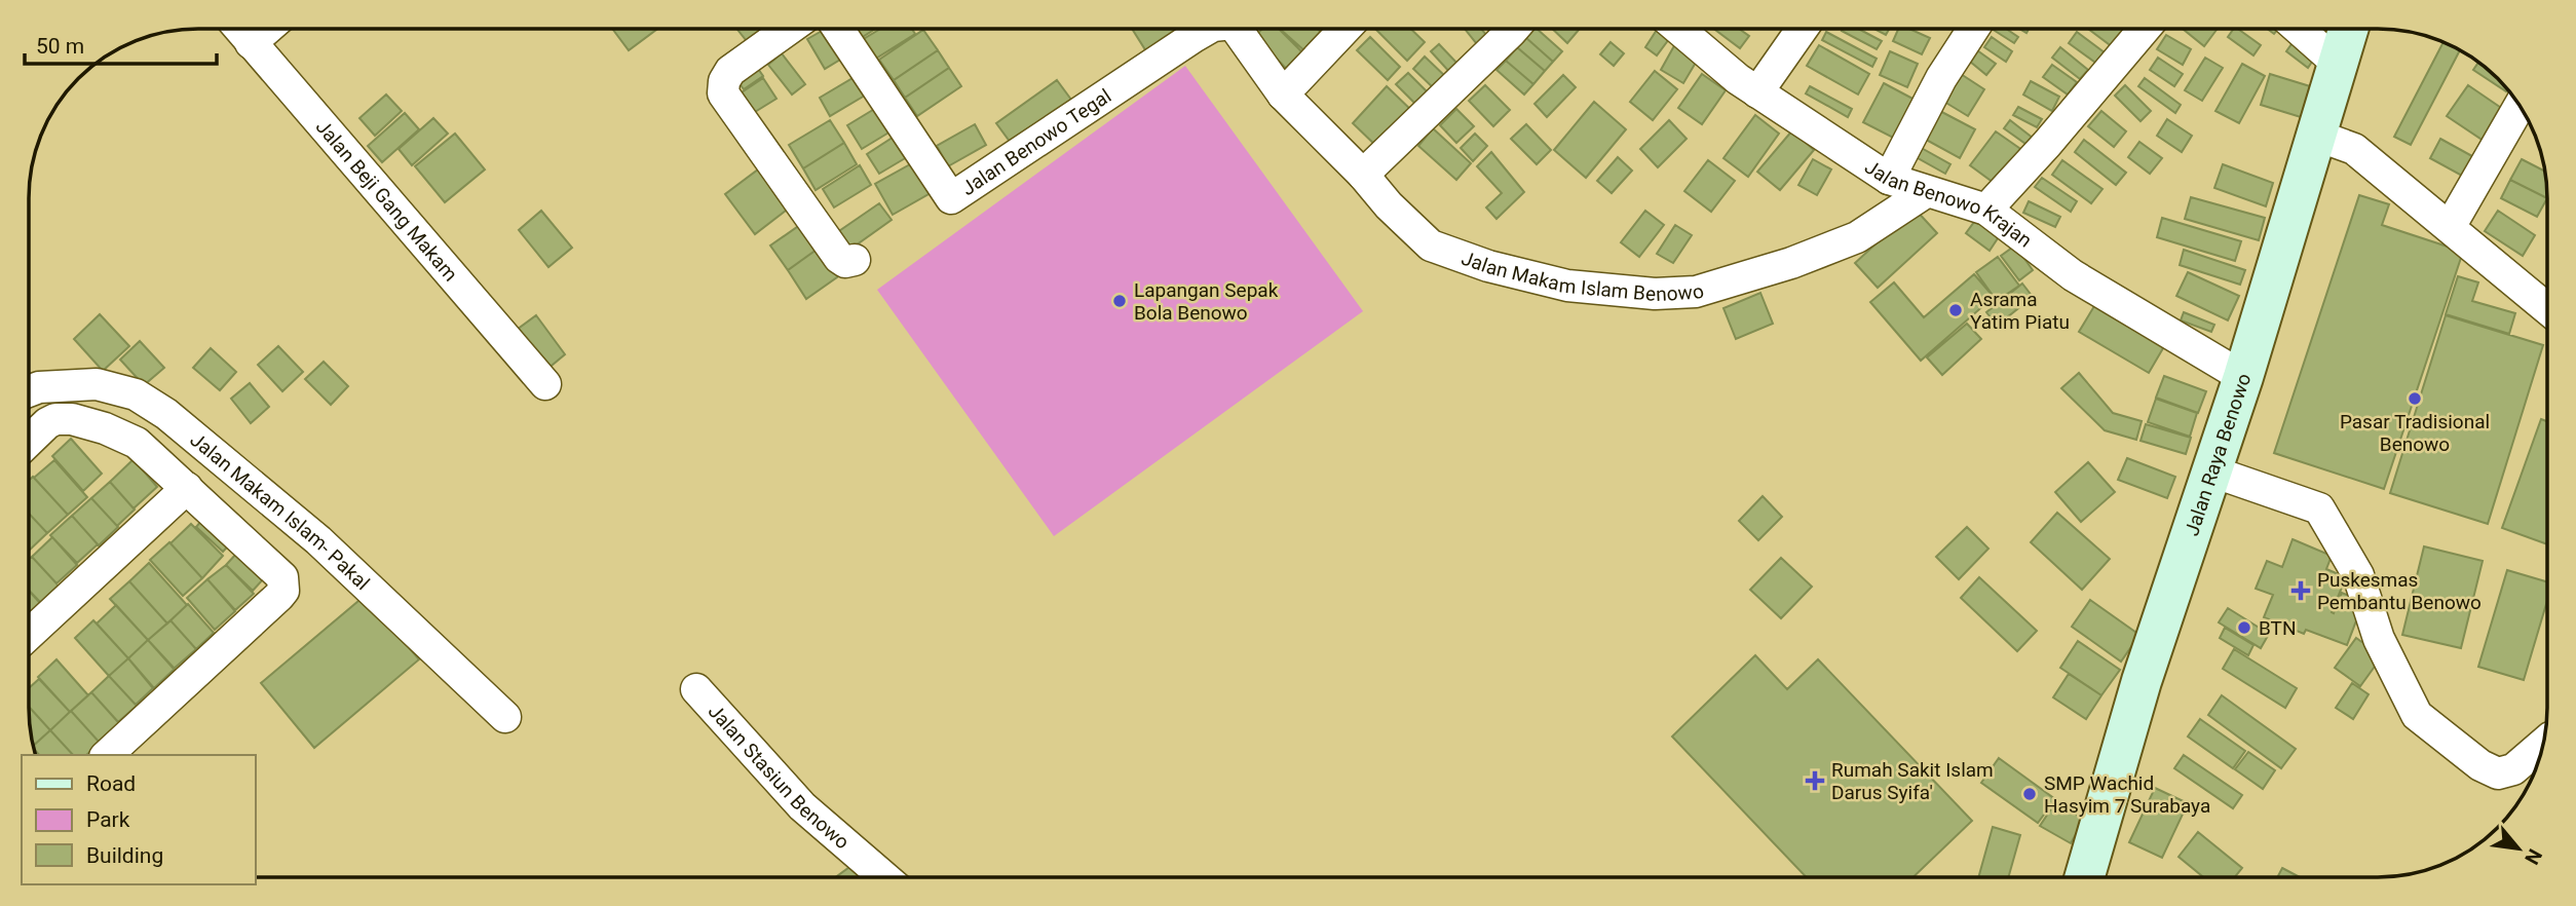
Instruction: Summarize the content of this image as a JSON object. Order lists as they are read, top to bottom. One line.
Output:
{"streets":{"main road":["Jalan Raya Benowo"],"street":["Jalan Benowo Tegal","Jalan Beji Gang Makam","Jalan Benowo Krajan","Jalan Makam Islam Benowo","Jalan Makam Islam- Pakal","Jalan Stasiun Benowo"]},"crossings":[["Jalan Benowo Krajan","Jalan Makam Islam Benowo"],["Jalan Benowo Krajan","Jalan Raya Benowo"]],"places":{"other":["Lapangan Sepak Bola Benowo","Asrama Yatim Piatu","Pasar Tradisional Benowo","BTN","SMP Wachid Hasyim 7 Surabaya"],"health":["Puskesmas Pembantu Benowo","Rumah Sakit Islam Darus Syifa'"]},"legend":["Road","Park","Building"],"scale_bar":"50 m","north":"bottom right"}
